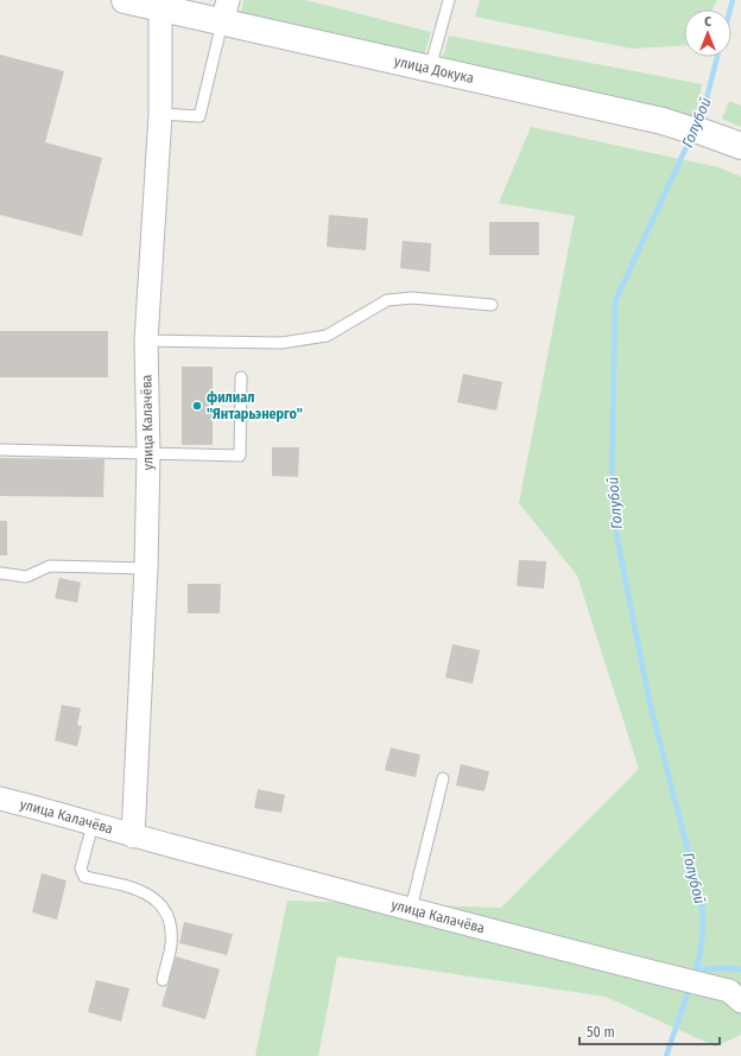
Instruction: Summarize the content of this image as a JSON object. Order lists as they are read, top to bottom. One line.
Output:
{"streets":{"street":["улица Докука","улица Калачёва"]},"crossings":[["улица Докука","улица Калачёва"]],"water":["Голубой"],"places":["филиал \"Янтарьэнерго\""],"scale_bar":"50 m","north":"top"}
